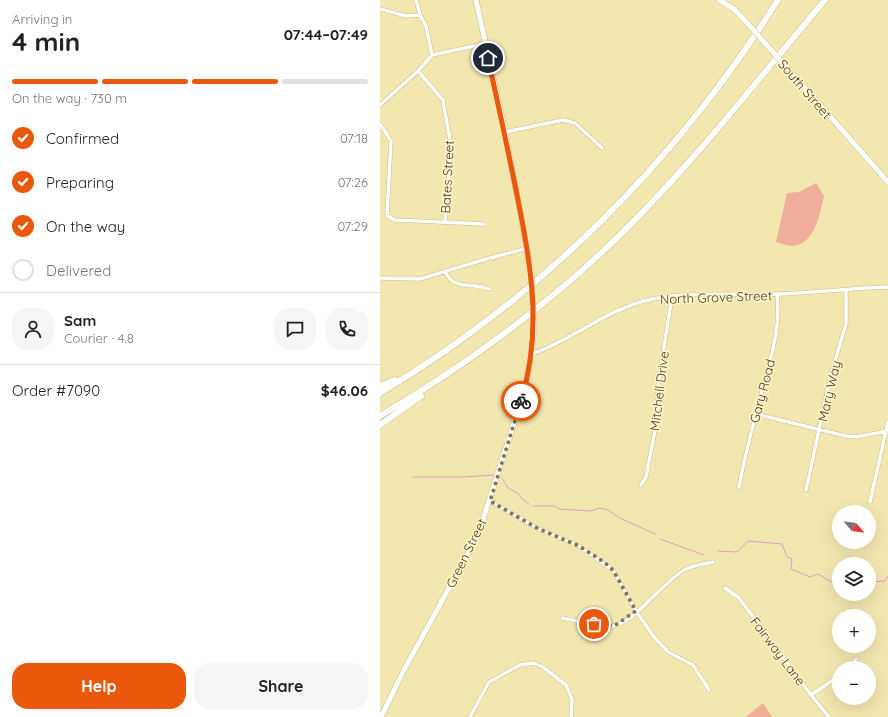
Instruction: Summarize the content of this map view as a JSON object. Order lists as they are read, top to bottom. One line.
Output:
{"streets":{"main road":["South Street","Green Street"],"street":["Bates Street","North Grove Street","Mitchell Drive","Gary Road","Mary Way","Fairway Lane"]},"crossings":[["North Grove Street","Mitchell Drive"],["North Grove Street","Gary Road"],["North Grove Street","Mary Way"],["North Grove Street","Green Street"]],"north":"bottom right","page":{"heading":["4 min","Arriving in","07:44–07:49"],"panel":["Sam","Courier · 4.8","Order #7090","$46.06"],"bar":"On the way · 730 m","list":[["Confirmed","07:18"],["Preparing","07:26"],["On the way","07:29"],"Delivered"],"map_buttons":["+","−"],"buttons":["Help","Share"]}}
